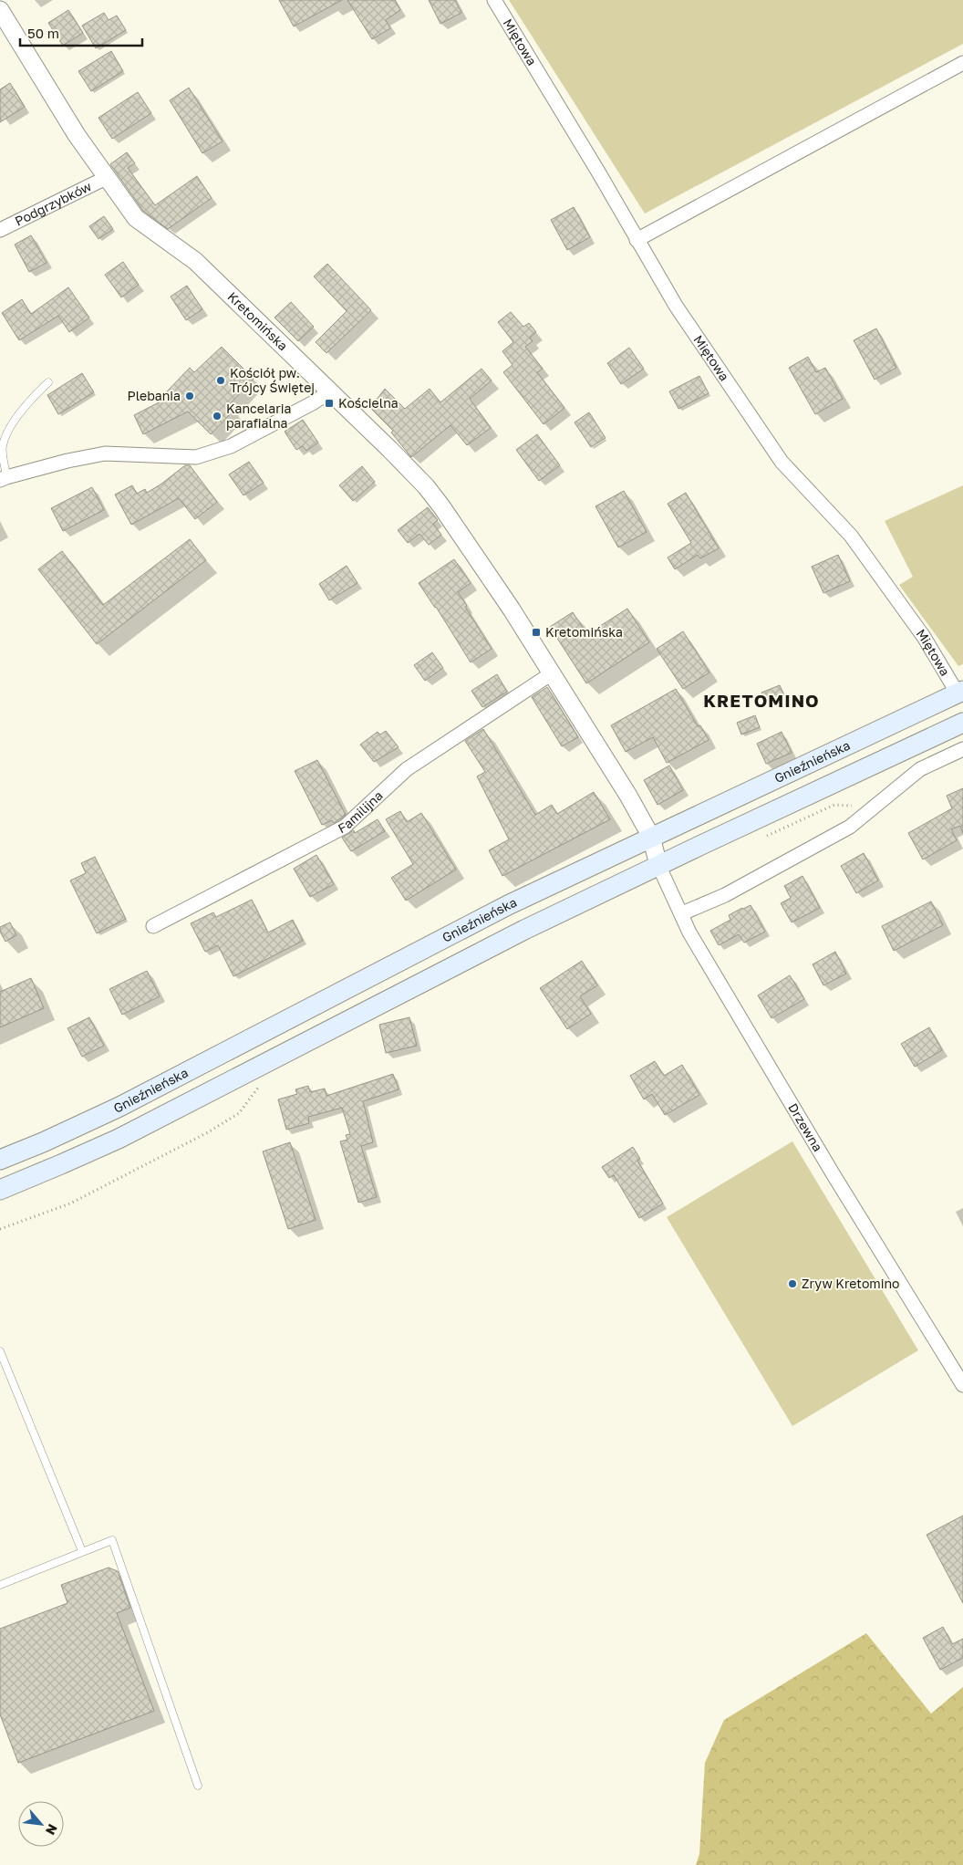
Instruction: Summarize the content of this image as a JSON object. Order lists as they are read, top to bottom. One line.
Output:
{"streets":{"main road":["Gnieźnieńska"],"street":["Miętowa","Podgrzybków","Kretomińska","Familijna","Drzewna"]},"crossings":[["Miętowa","Gnieźnieńska"],["Podgrzybków","Kretomińska"],["Kretomińska","Gnieźnieńska"],["Kretomińska","Familijna"],["Kretomińska","Drzewna"]],"districts":["KRETOMINO"],"places":{"other":["Kościół pw. Trójcy Świętej","Plebania","Kancelaria parafialna","Zryw Kretomino"],"transit":["Kościelna","Kretomińska"]},"scale_bar":"50 m","north":"bottom right"}
